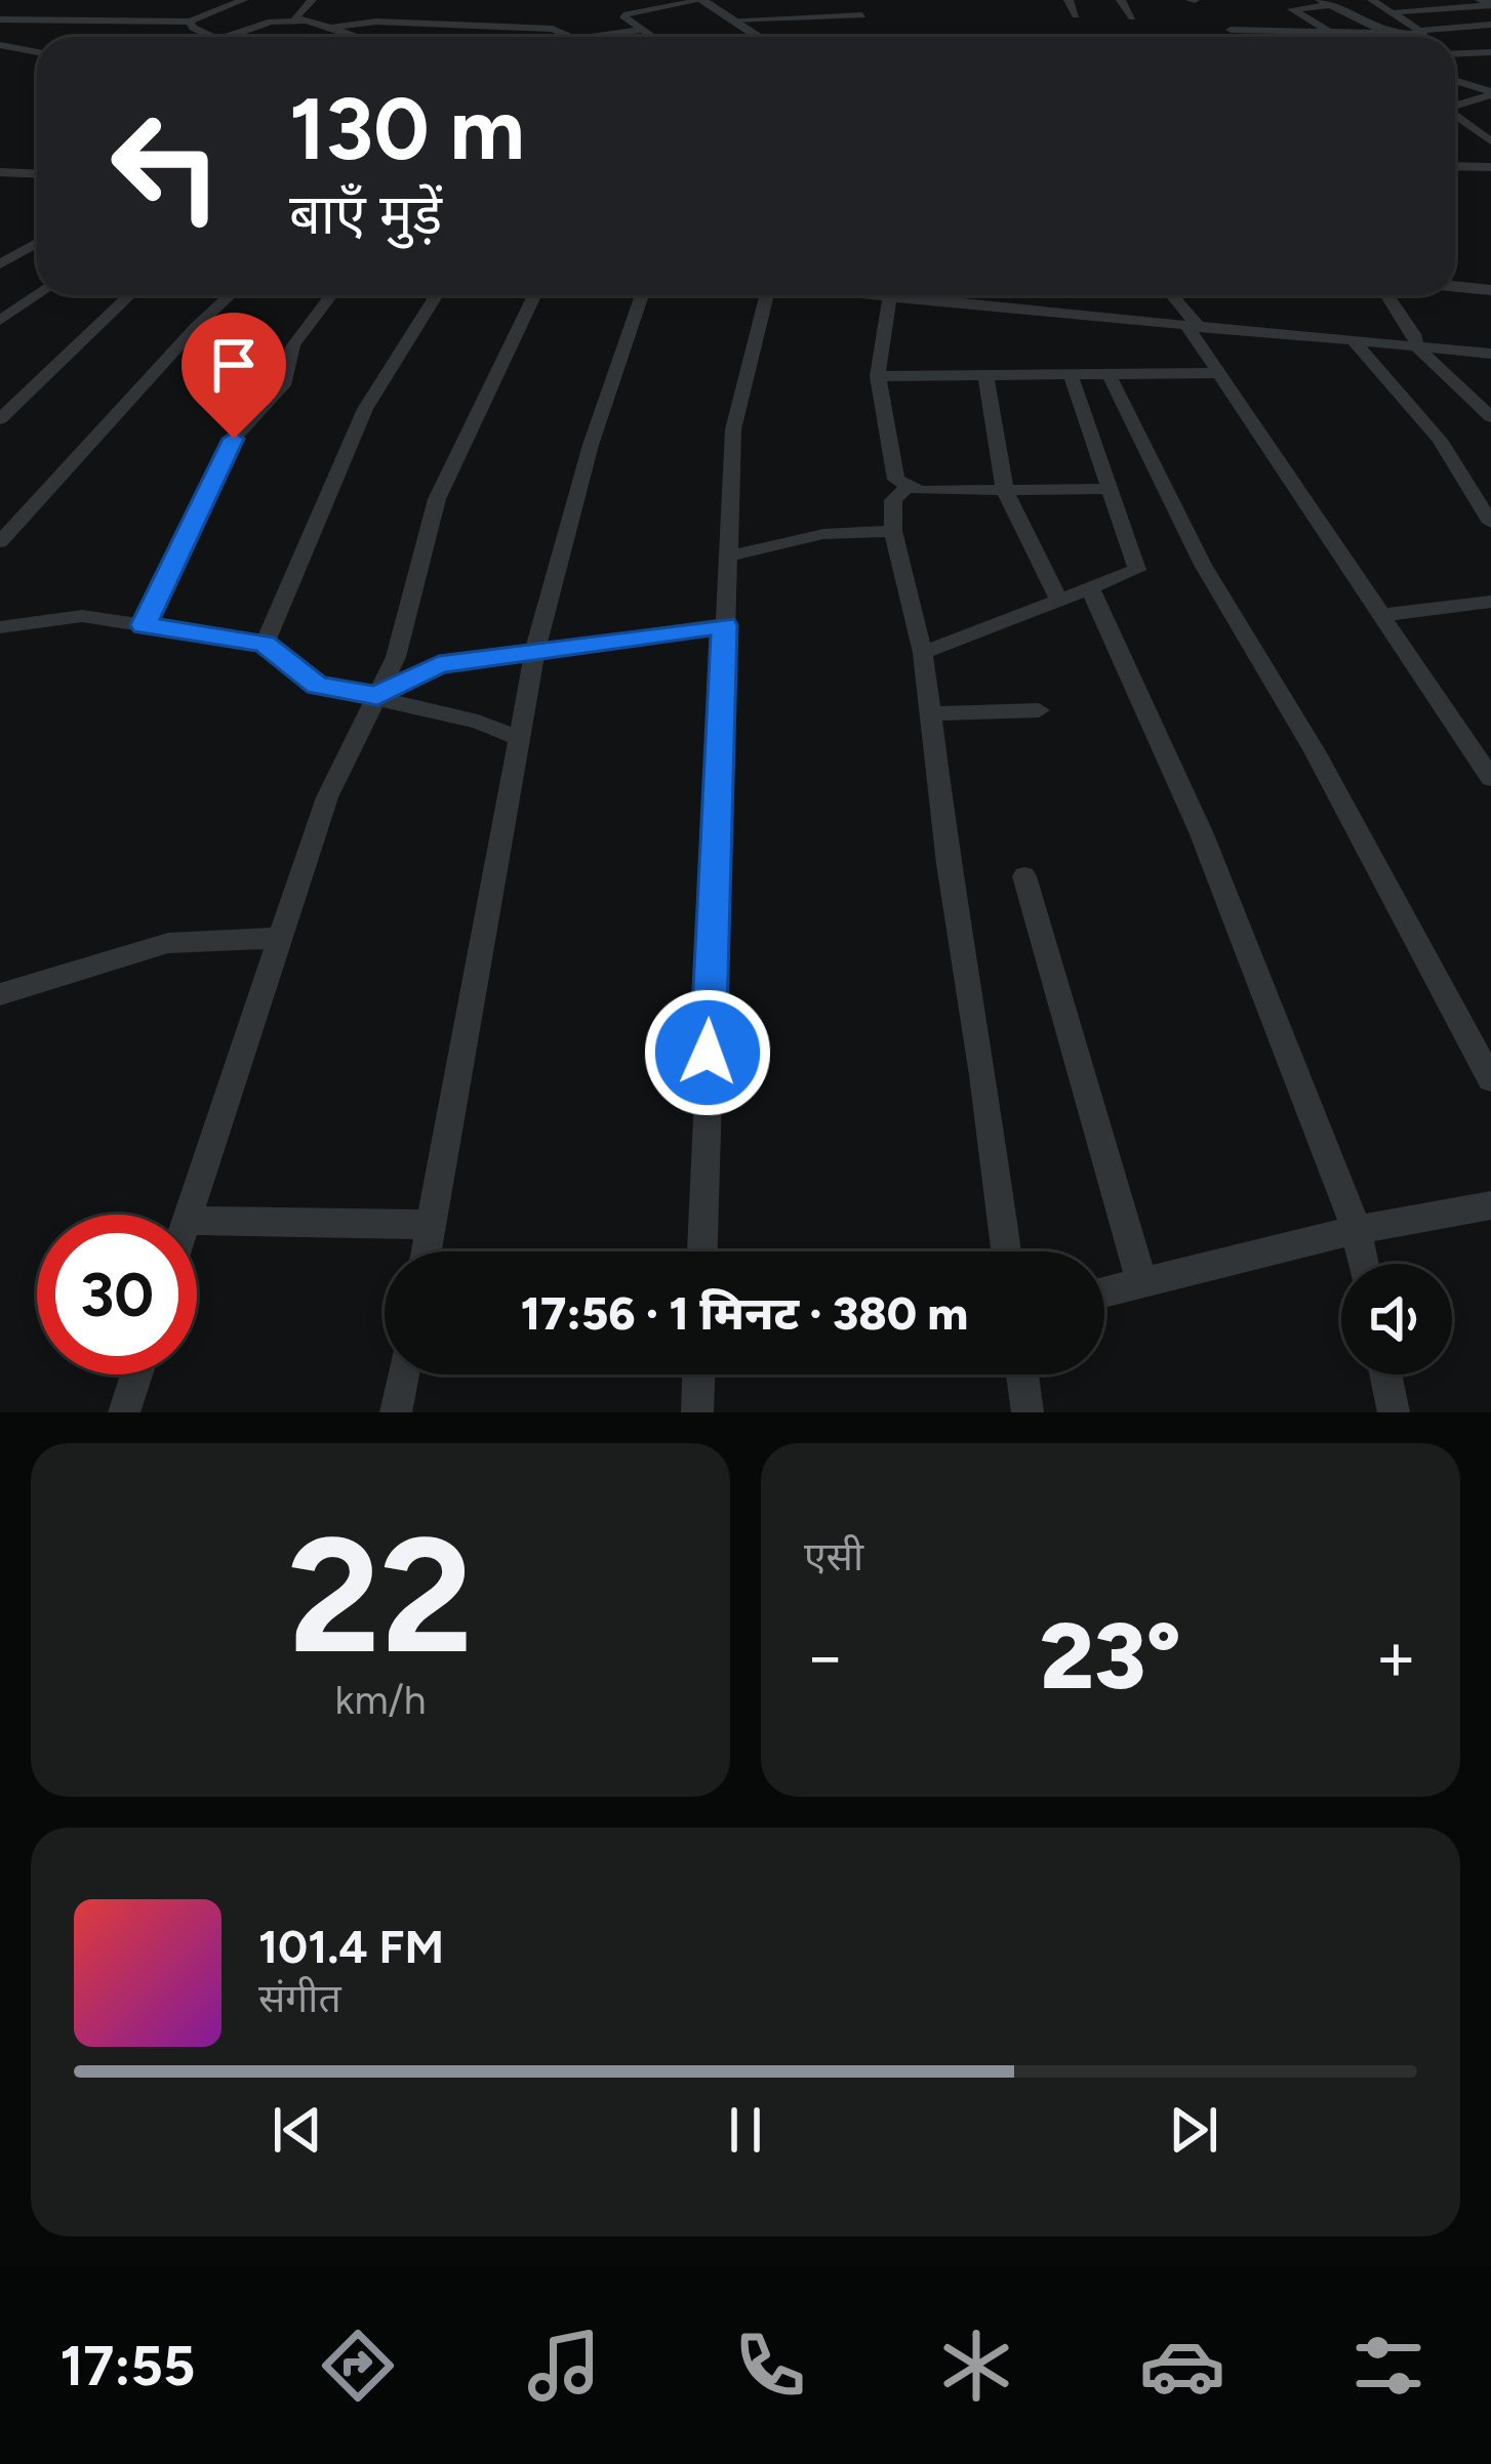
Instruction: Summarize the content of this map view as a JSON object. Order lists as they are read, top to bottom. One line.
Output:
{"page":{"turn":["130 m","बाएँ मुड़ें"],"limit":"30","trip":"17:56 · 1 मिनट · 380 m","tile":[["22","km/h"],"एसी"],"heat":["−","23°","+"],"song":["101.4 FM","संगीत"],"tabs":"17:55"}}
